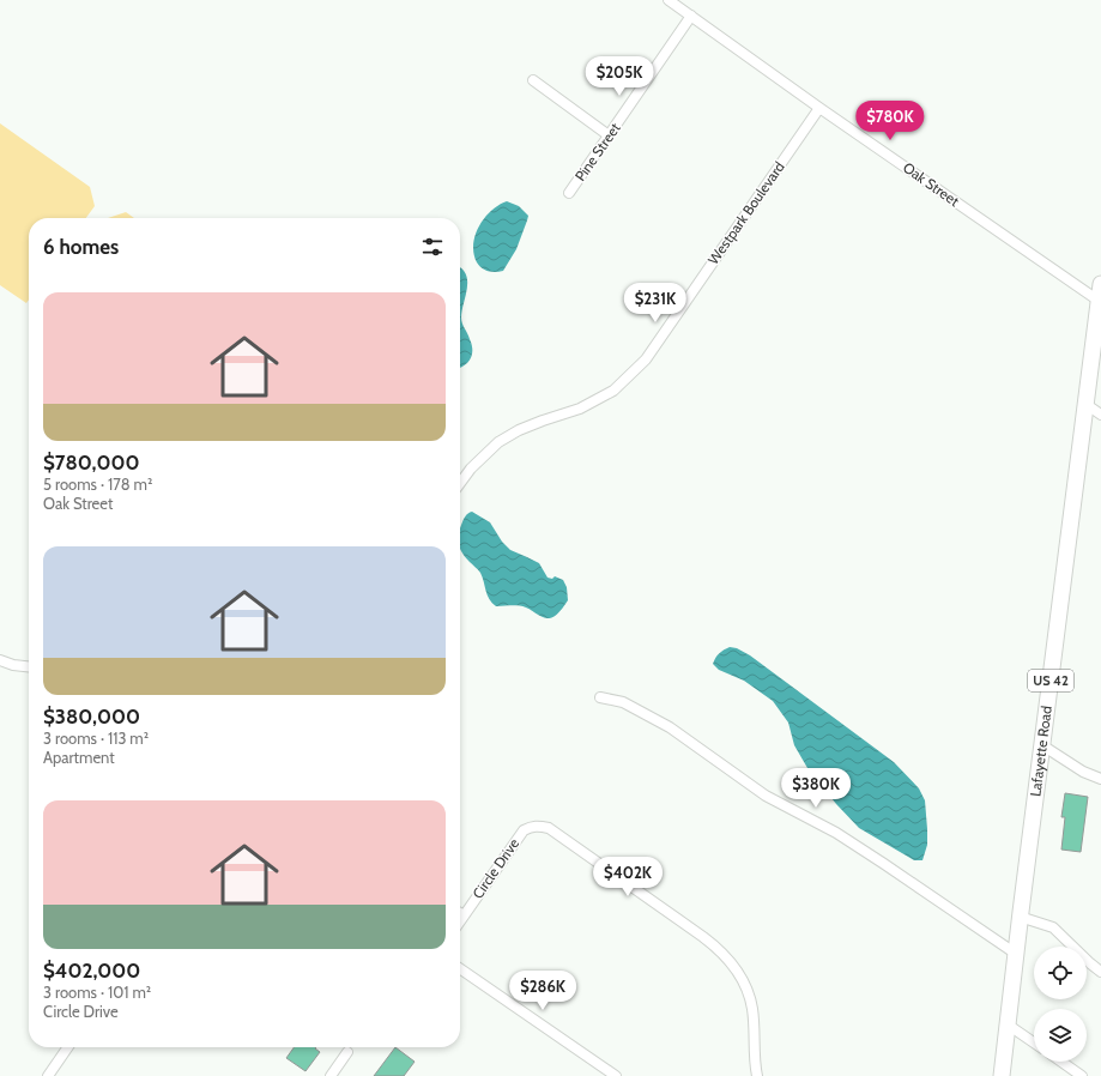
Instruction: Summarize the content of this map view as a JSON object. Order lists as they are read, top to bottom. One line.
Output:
{"streets":{"main road":["US 42","Lafayette Road"],"street":["Pine Street","Oak Street","Westpark Boulevard","Circle Drive"]},"crossings":[["Pine Street","Oak Street"],["Oak Street","Westpark Boulevard"],["Oak Street","Lafayette Road"]],"page":{"price":["$205K","$780K","$231K","$380K","$402K","$286K"],"heading":"6 homes","list":[{"name":"$780,000","note":"5 rooms · 178 m² · Oak Street"},{"name":"$380,000","note":"3 rooms · 113 m² · Apartment"},{"name":"$402,000","note":"3 rooms · 101 m² · Circle Drive"}]}}
